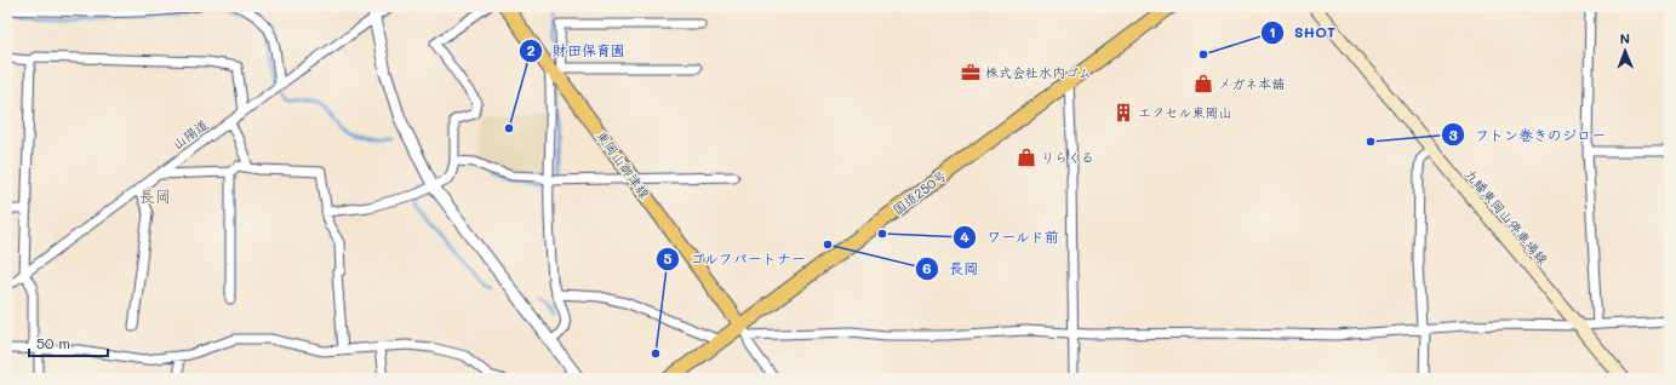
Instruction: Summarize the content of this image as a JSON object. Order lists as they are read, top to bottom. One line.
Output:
{"streets":{"highway":["国道250号"],"main road":["東岡山御津線","九蟠東岡山停車場線"],"street":["山陽道"]},"crossings":[["東岡山御津線","国道250号"]],"districts":["長岡"],"places":{"other":["SHOT","財田保育園","フトン巻きのジロー","ワールド前","長岡","ゴルフパートナー"],"office":["株式会社水内ゴム"],"shop":["メガネ本舗","りらくる"],"building":["エクセル東岡山"]},"scale_bar":"50 m","north":"top"}
